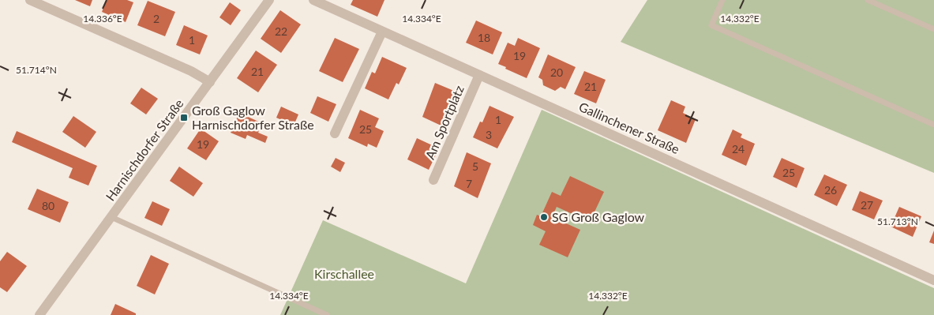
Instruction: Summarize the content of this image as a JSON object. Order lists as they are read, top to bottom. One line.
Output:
{"streets":{"street":["Am Sportplatz","Gallinchener Straße","Harnischdorfer Straße"]},"crossings":[["Am Sportplatz","Gallinchener Straße"]],"parks":["Kirschallee"],"places":{"transit":["Groß Gaglow Harnischdorfer Straße"],"other":["SG Groß Gaglow"]},"house_numbers":["2","22","18","1","19","21","20","21","1","25","3","19","24","5","25","7","26","27","80"],"coordinates":["14.336°E","14.334°E","14.332°E","51.714°N","51.713°N"]}
